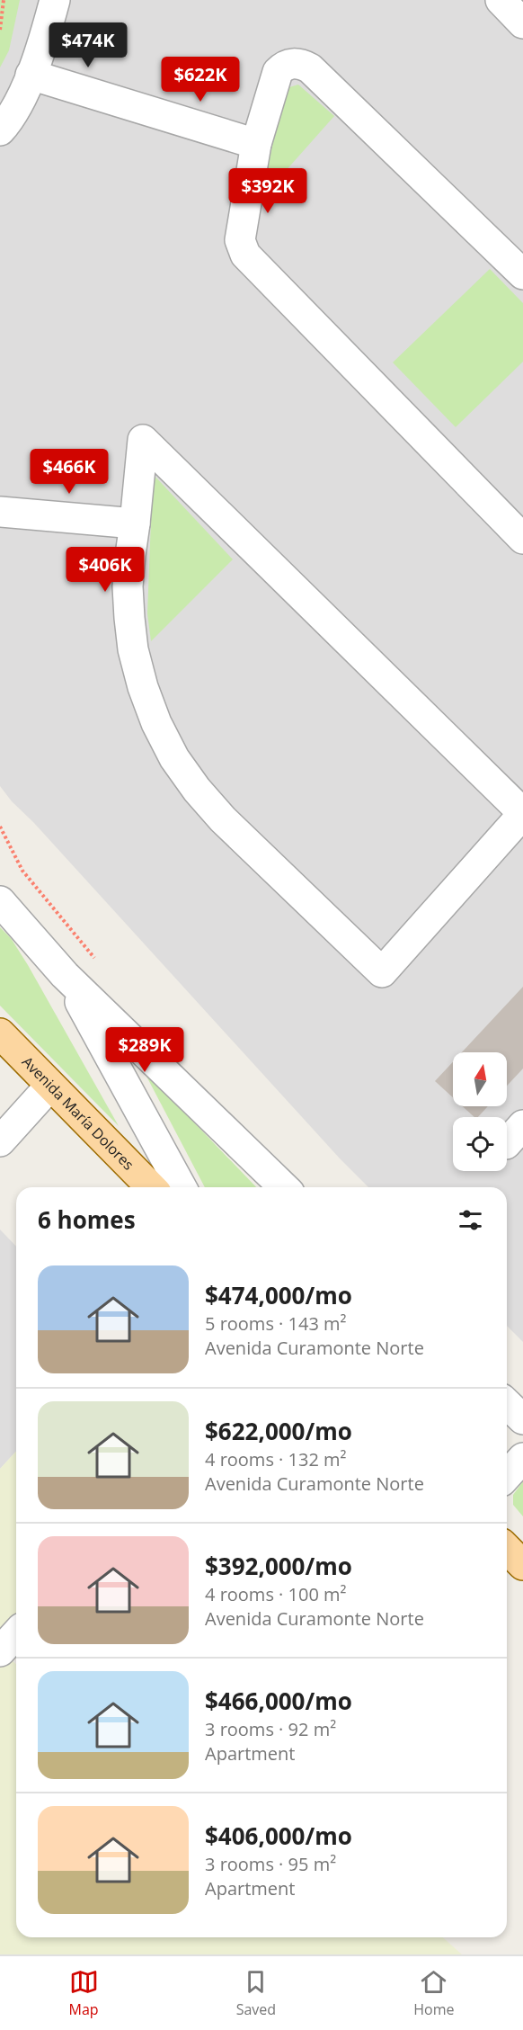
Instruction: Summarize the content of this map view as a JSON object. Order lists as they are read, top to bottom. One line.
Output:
{"streets":{"main road":["Avenida María Dolores"]},"north":"top","page":{"price":["$474K","$622K","$392K","$466K","$406K","$289K"],"heading":"6 homes","list":[{"name":"$474,000/mo","note":"5 rooms · 143 m² · Avenida Curamonte Norte"},{"name":"$622,000/mo","note":"4 rooms · 132 m² · Avenida Curamonte Norte"},{"name":"$392,000/mo","note":"4 rooms · 100 m² · Avenida Curamonte Norte"},{"name":"$466,000/mo","note":"3 rooms · 92 m² · Apartment"},{"name":"$406,000/mo","note":"3 rooms · 95 m² · Apartment"}],"tabs":["Map","Saved","Home"]}}
